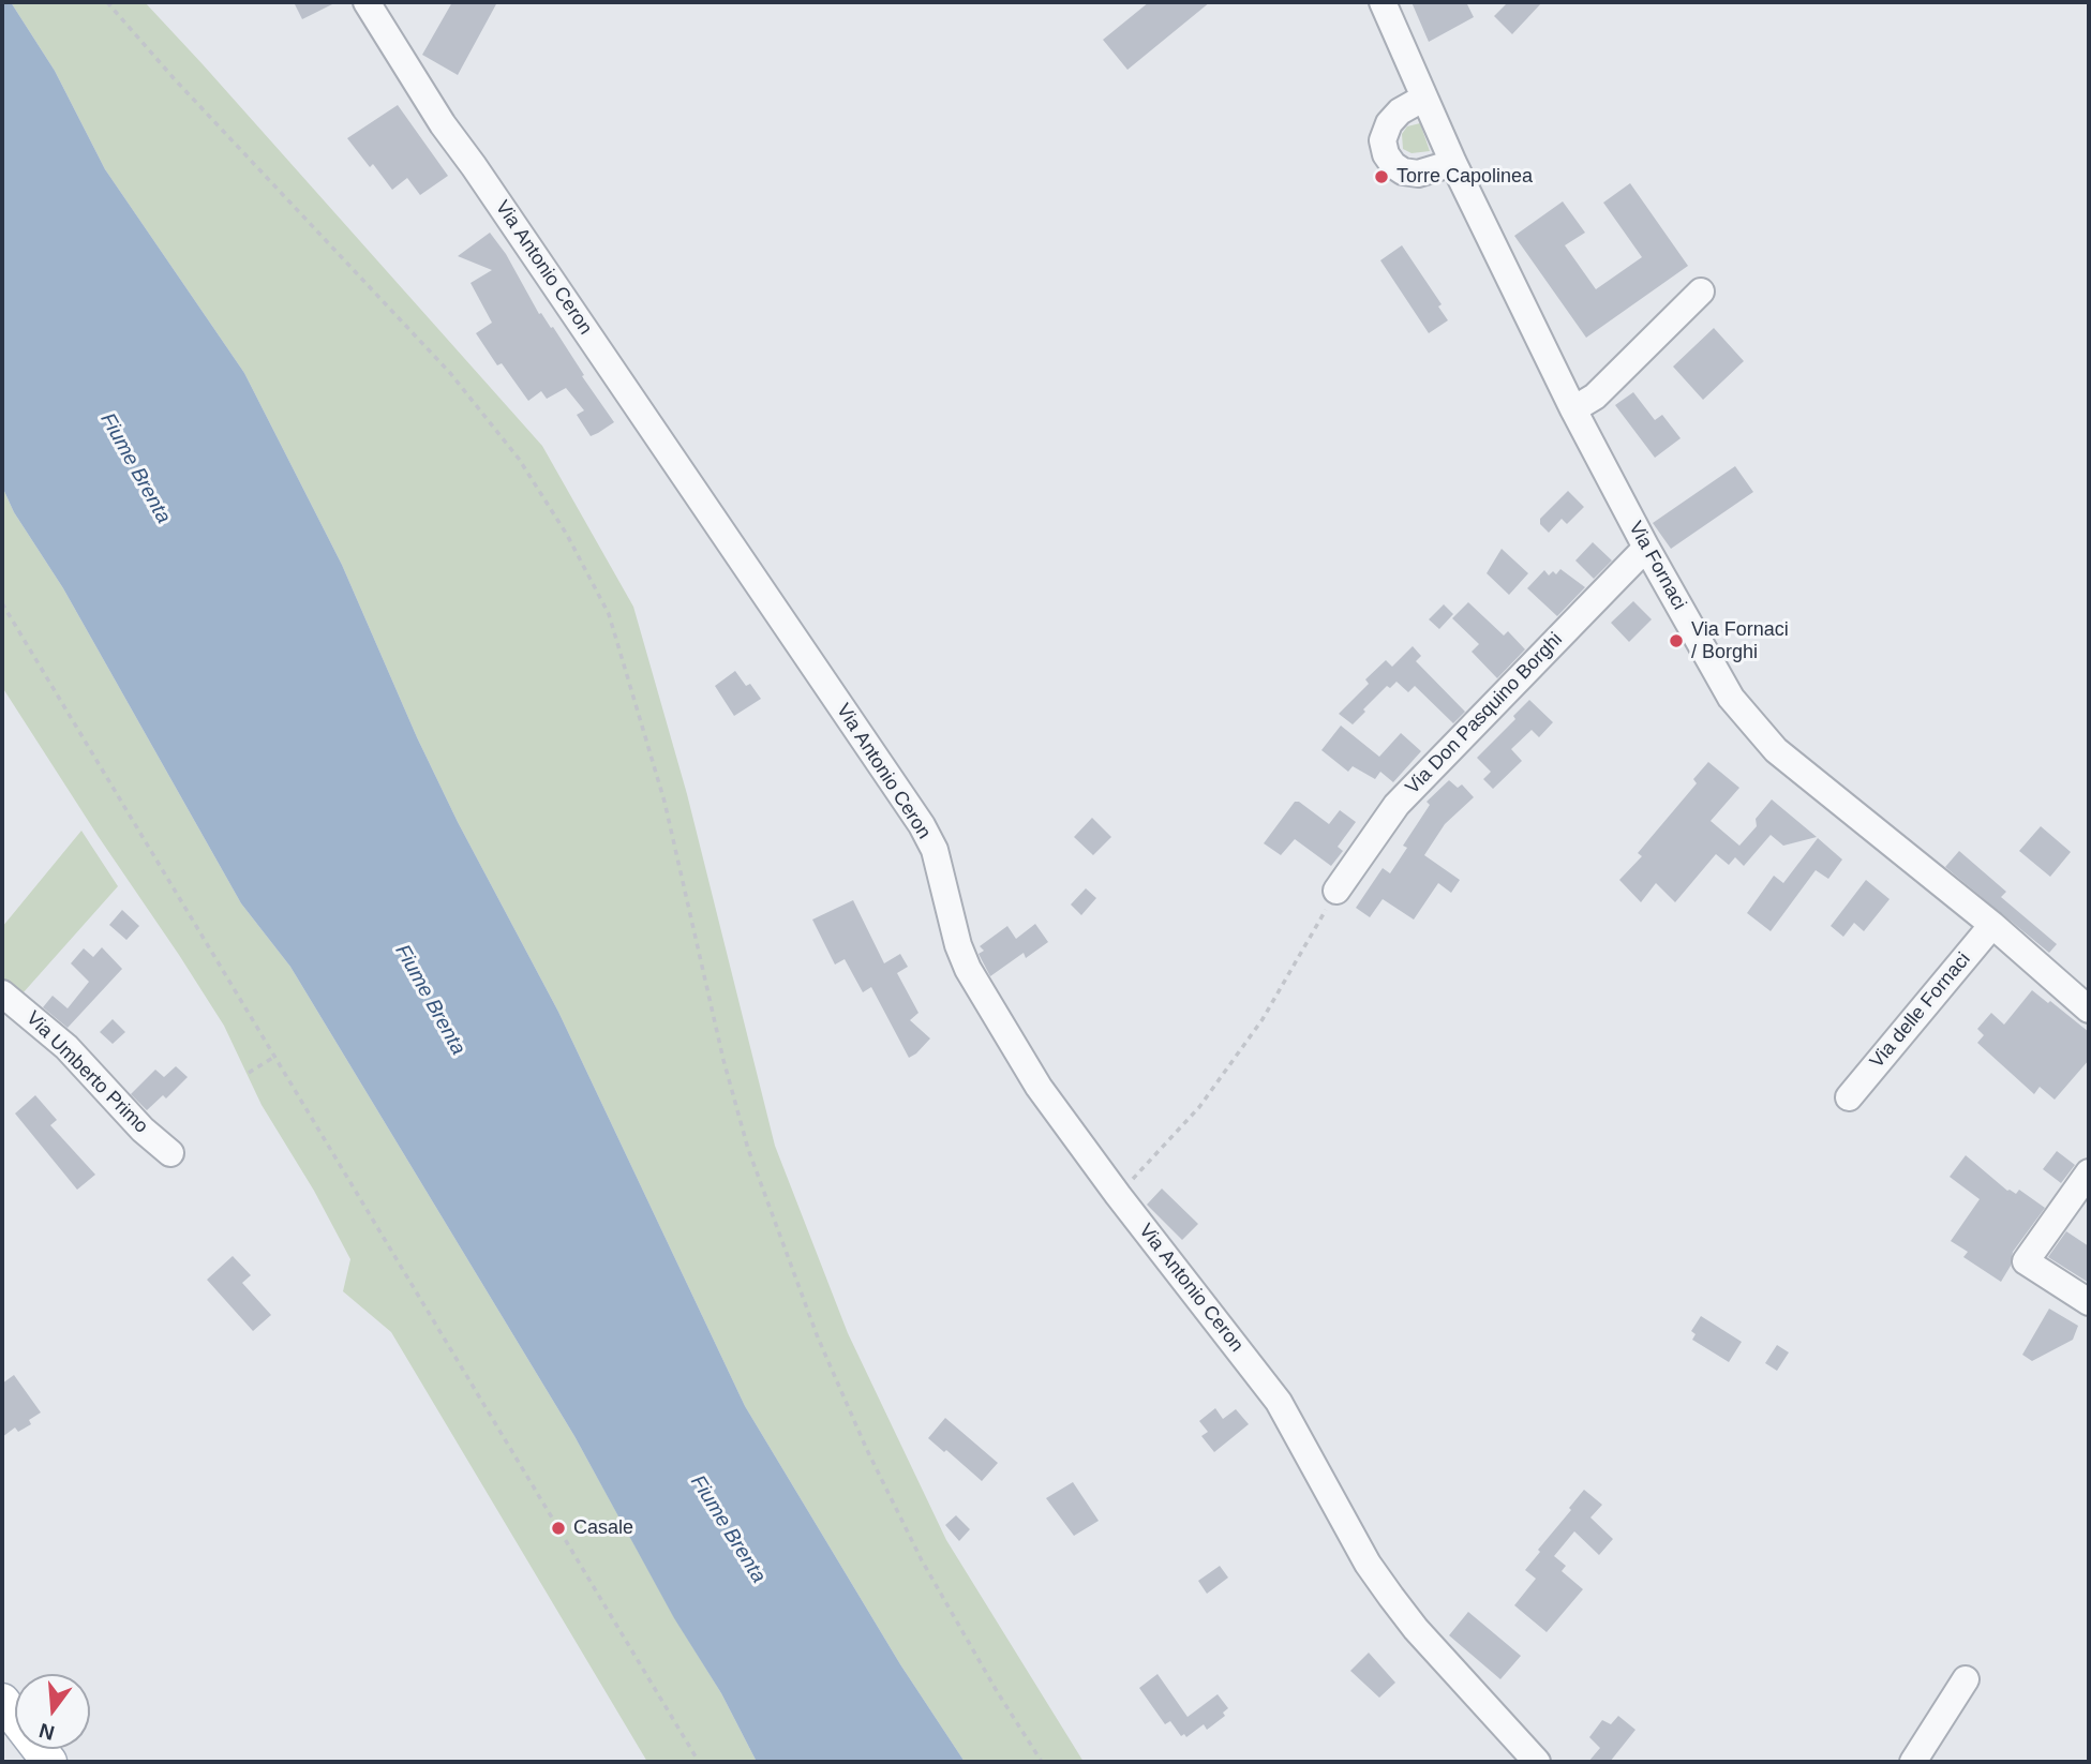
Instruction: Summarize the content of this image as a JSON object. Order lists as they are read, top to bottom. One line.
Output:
{"streets":{"street":["Via Antonio Ceron","Via Fornaci","Via Don Pasquino Borghi","Via delle Fornaci","Via Umberto Primo"]},"crossings":[["Via Fornaci","Via Don Pasquino Borghi"],["Via Fornaci","Via delle Fornaci"]],"water":["Fiume Brenta"],"places":["Torre Capolinea","Via Fornaci / Borghi","Casale"],"north":"bottom"}
